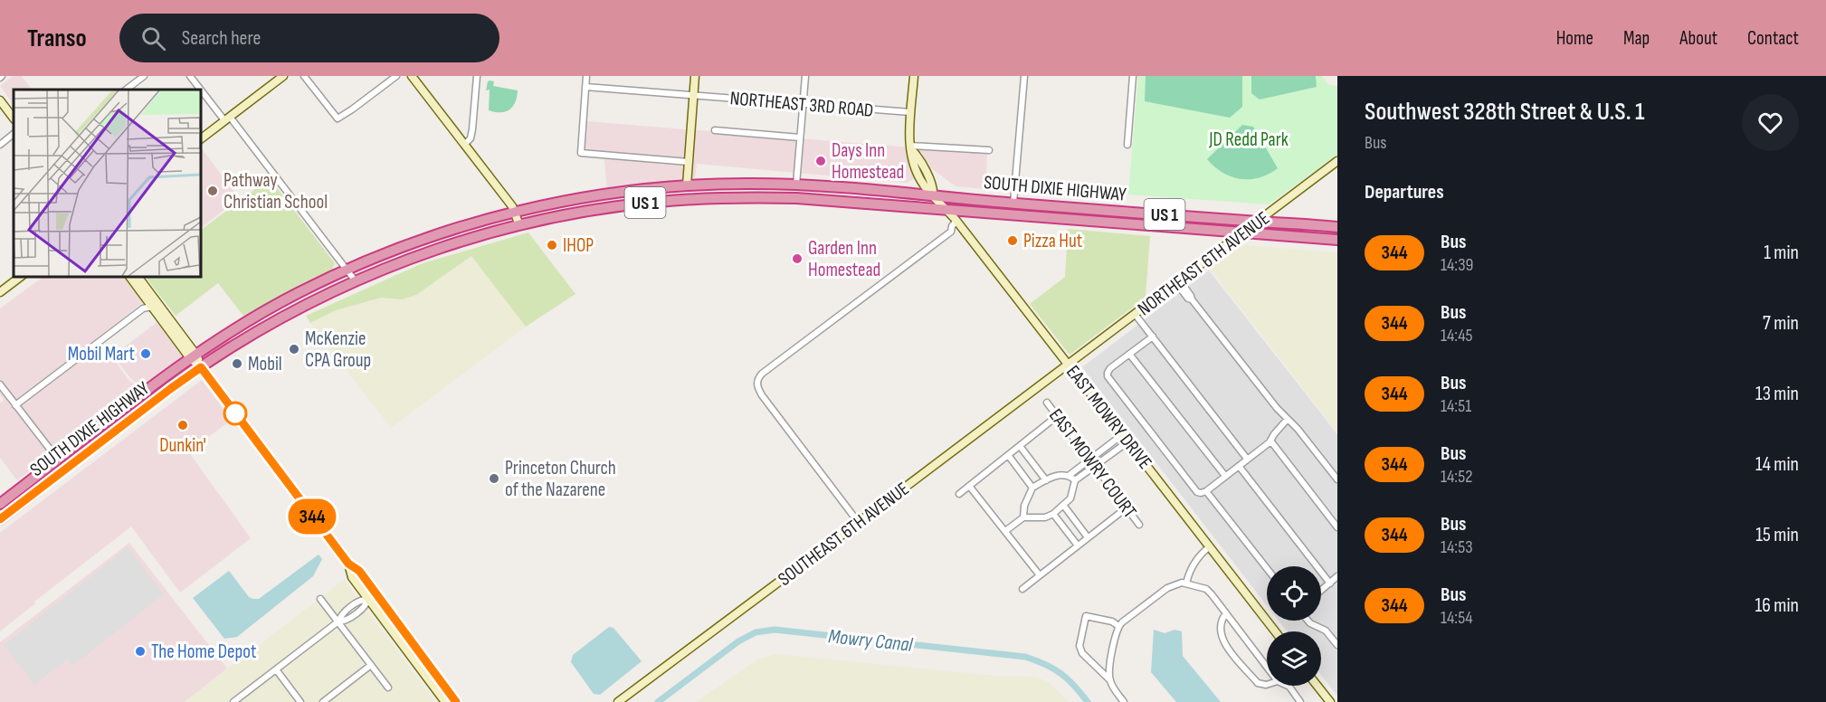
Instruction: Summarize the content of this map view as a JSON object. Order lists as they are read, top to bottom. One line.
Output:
{"streets":{"highway":["SOUTH DIXIE HIGHWAY","US 1"],"street":["NORTHEAST 3RD ROAD","NORTHEAST 6TH AVENUE","EAST MOWRY DRIVE","EAST MOWRY COURT","SOUTHEAST 6TH AVENUE"]},"crossings":[["SOUTH DIXIE HIGHWAY","US 1"],["SOUTH DIXIE HIGHWAY","NORTHEAST 6TH AVENUE"],["SOUTH DIXIE HIGHWAY","EAST MOWRY DRIVE"],["US 1","EAST MOWRY DRIVE"],["NORTHEAST 6TH AVENUE","EAST MOWRY DRIVE"],["NORTHEAST 6TH AVENUE","SOUTHEAST 6TH AVENUE"],["EAST MOWRY DRIVE","SOUTHEAST 6TH AVENUE"]],"water":["Mowry Canal"],"parks":["JD Redd Park"],"places":["Days Inn Homestead","Pathway Christian School","Pizza Hut","IHOP","Garden Inn Homestead","McKenzie CPA Group","Mobil Mart","Mobil","Dunkin'","Princeton Church of the Nazarene","The Home Depot"],"lines":["bus line 344"],"page":{"header":"Transo","search":"Search here","nav":["Home","Map","About","Contact"],"on_map":"344","heading":[["Southwest 328th Street & U.S. 1","Bus"],"Departures"],"list":[{"mark":"344","name":"Bus","note":"14:39","value":"1 min"},{"mark":"344","name":"Bus","note":"14:45","value":"7 min"},{"mark":"344","name":"Bus","note":"14:51","value":"13 min"},{"mark":"344","name":"Bus","note":"14:52","value":"14 min"},{"mark":"344","name":"Bus","note":"14:53","value":"15 min"},{"mark":"344","name":"Bus","note":"14:54","value":"16 min"}]}}
